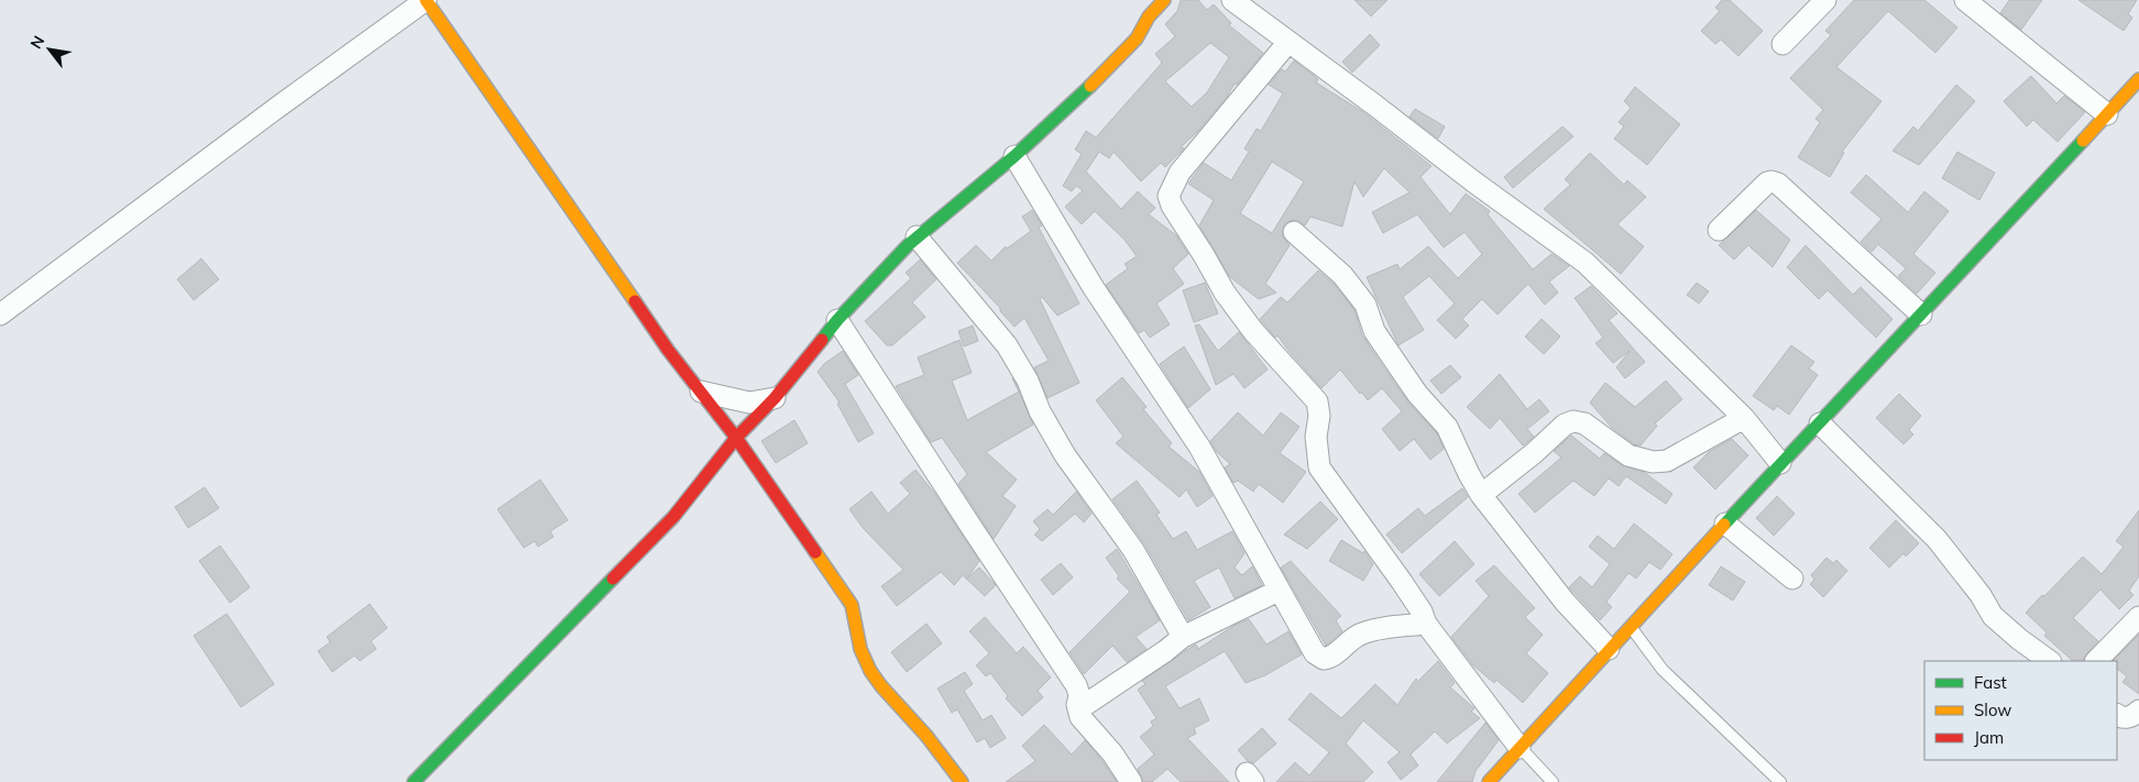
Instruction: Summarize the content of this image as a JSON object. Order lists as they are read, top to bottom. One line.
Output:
{"legend":["Fast","Slow","Jam"],"north":"top left"}
